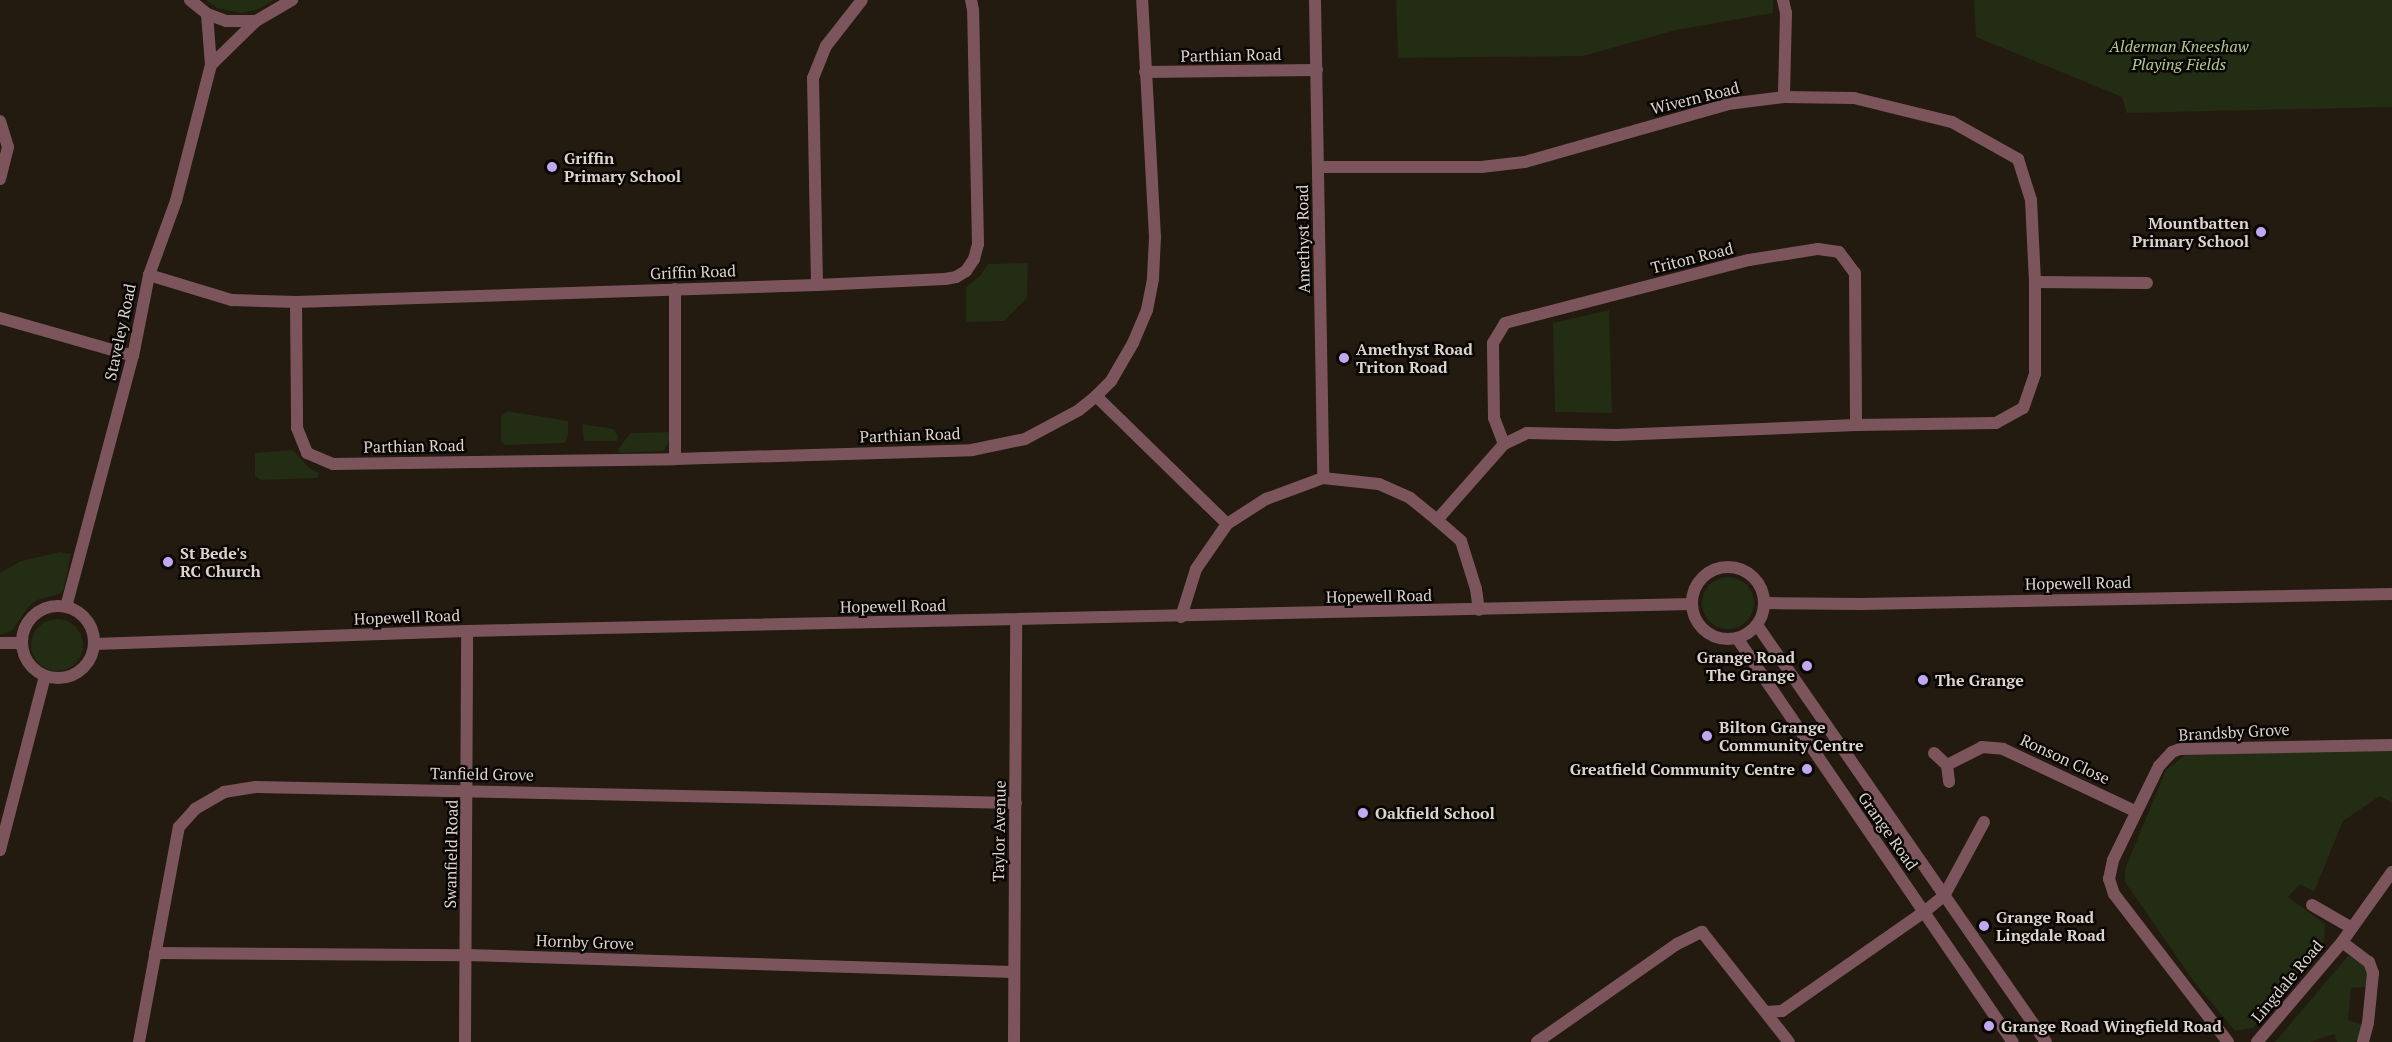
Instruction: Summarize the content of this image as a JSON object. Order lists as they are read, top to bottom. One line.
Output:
{"streets":{"street":["Parthian Road","Wivern Road","Amethyst Road","Triton Road","Griffin Road","Staveley Road","Hopewell Road","Brandsby Grove","Ronson Close","Tanfield Grove","Taylor Avenue","Grange Road","Swanfield Road","Hornby Grove","Lingdale Road"]},"crossings":[["Parthian Road","Amethyst Road"],["Parthian Road","Griffin Road"],["Wivern Road","Amethyst Road"],["Wivern Road","Triton Road"],["Griffin Road","Staveley Road"],["Staveley Road","Hopewell Road"],["Hopewell Road","Taylor Avenue"],["Hopewell Road","Grange Road"],["Hopewell Road","Swanfield Road"],["Brandsby Grove","Ronson Close"],["Tanfield Grove","Taylor Avenue"],["Tanfield Grove","Swanfield Road"],["Tanfield Grove","Hornby Grove"],["Taylor Avenue","Hornby Grove"],["Swanfield Road","Hornby Grove"]],"parks":["Alderman Kneeshaw Playing Fields"],"places":["Griffin Primary School","Mountbatten Primary School","Amethyst Road Triton Road","St Bede's RC Church","Grange Road The Grange","The Grange","Bilton Grange Community Centre","Greatfield Community Centre","Oakfield School","Grange Road Lingdale Road","Grange Road Wingfield Road"]}
